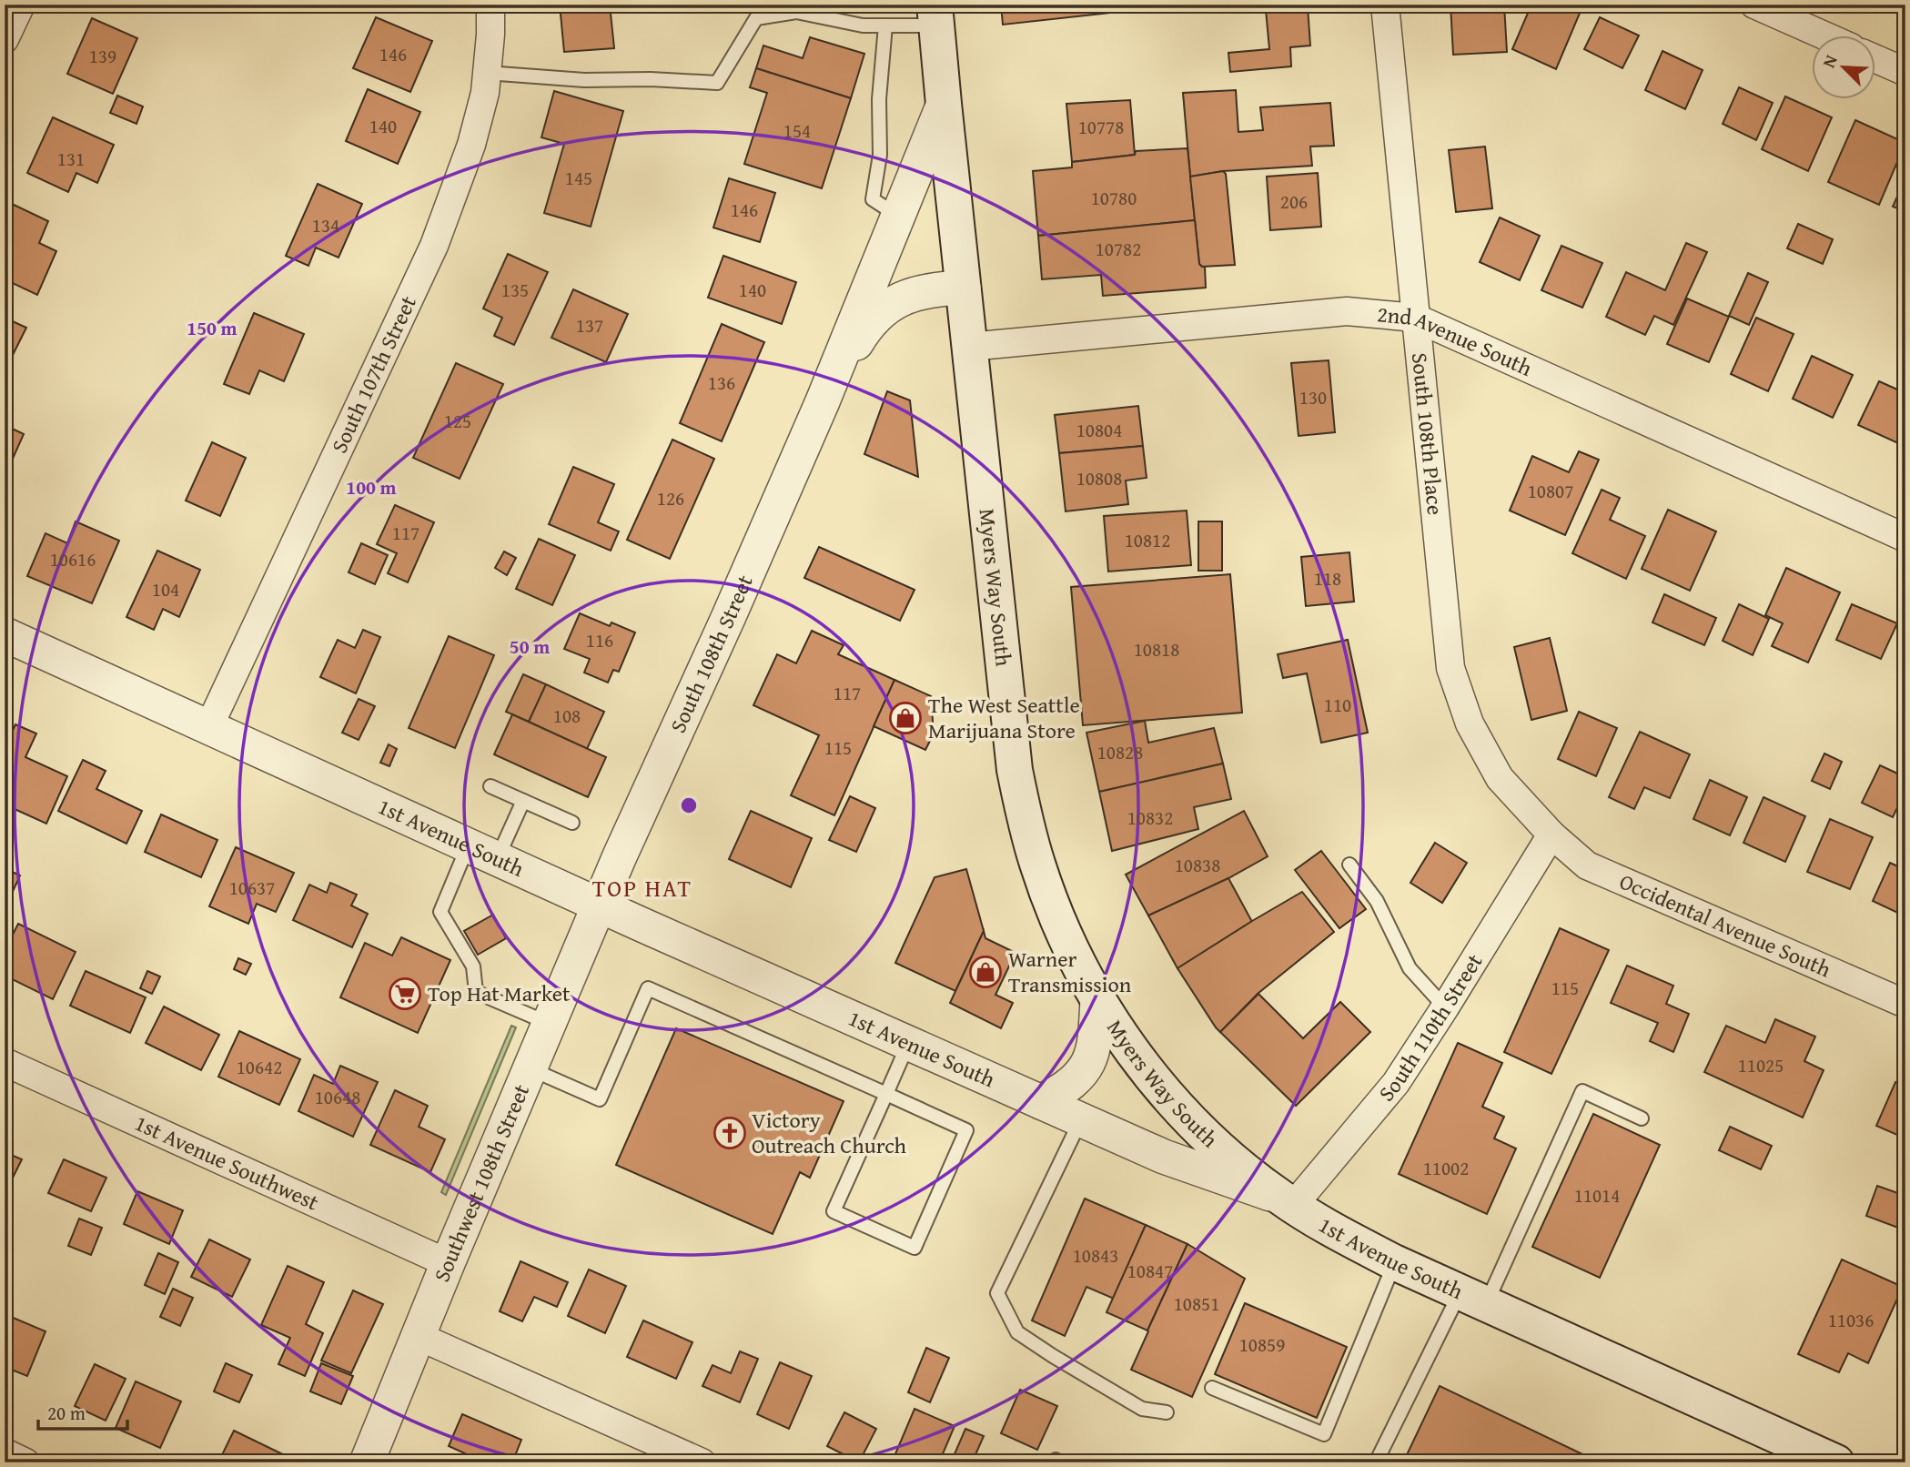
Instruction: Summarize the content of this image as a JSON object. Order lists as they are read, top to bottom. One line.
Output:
{"streets":{"main road":["Myers Way South","1st Avenue South"],"street":["2nd Avenue South","South 107th Street","South 108th Place","South 108th Street","Occidental Avenue South","South 110th Street","1st Avenue Southwest","Southwest 108th Street"]},"crossings":[["2nd Avenue South","South 108th Place"],["2nd Avenue South","Myers Way South"],["South 107th Street","1st Avenue South"],["South 108th Place","Occidental Avenue South"],["South 108th Place","South 110th Street"],["Myers Way South","South 108th Street"],["Myers Way South","1st Avenue South"],["Myers Way South","South 110th Street"],["South 108th Street","1st Avenue South"],["South 108th Street","Southwest 108th Street"],["1st Avenue South","South 110th Street"],["1st Avenue South","Southwest 108th Street"],["Occidental Avenue South","South 110th Street"],["1st Avenue Southwest","Southwest 108th Street"]],"districts":["TOP HAT"],"places":{"shop":["The West Seattle Marijuana Store","Warner Transmission"],"supermarket":["Top Hat Market"],"church":["Victory Outreach Church"]},"house_numbers":["146","139","140","10778","154","131","145","10780","206","146","134","10782","135","140","137","136","130","125","10804","10808","10807","126","117","10812","10616","118","104","116","10818","117","110","108","115","10828","10832","10838","10637","115","11025","10642","10648","11002","11014","10843","10847","10851","11036","10859"],"scale_bar":"20 m","north":"top left","rings":["150 m","100 m","50 m"]}
